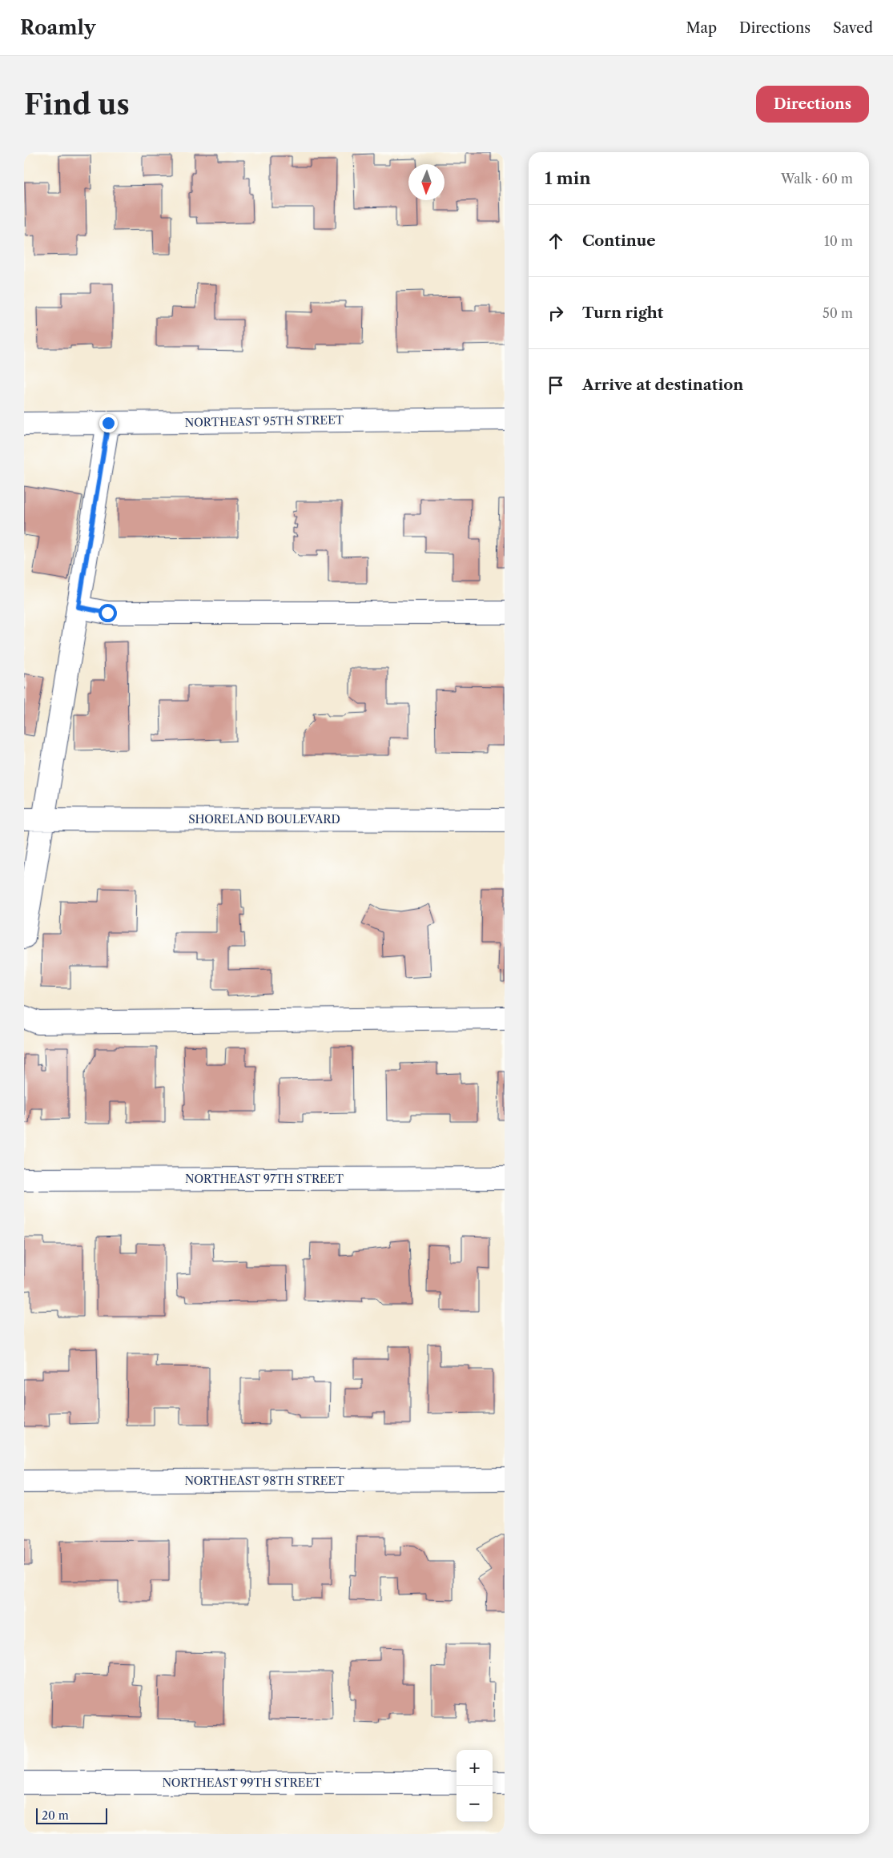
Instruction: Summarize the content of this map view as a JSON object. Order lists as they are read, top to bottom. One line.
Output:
{"streets":{"street":["NORTHEAST 95TH STREET","SHORELAND BOULEVARD","NORTHEAST 97TH STREET","NORTHEAST 98TH STREET","NORTHEAST 99TH STREET"]},"scale_bar":"20 m","north":"bottom","page":{"header":"Roamly","nav":["Map","Directions","Saved"],"buttons":"Directions","title":"Find us","heading":["1 min","Walk · 60 m"],"list":[["Continue","10 m"],["Turn right","50 m"],"Arrive at destination"],"map_buttons":["+","−"],"scale":"20 m"}}
